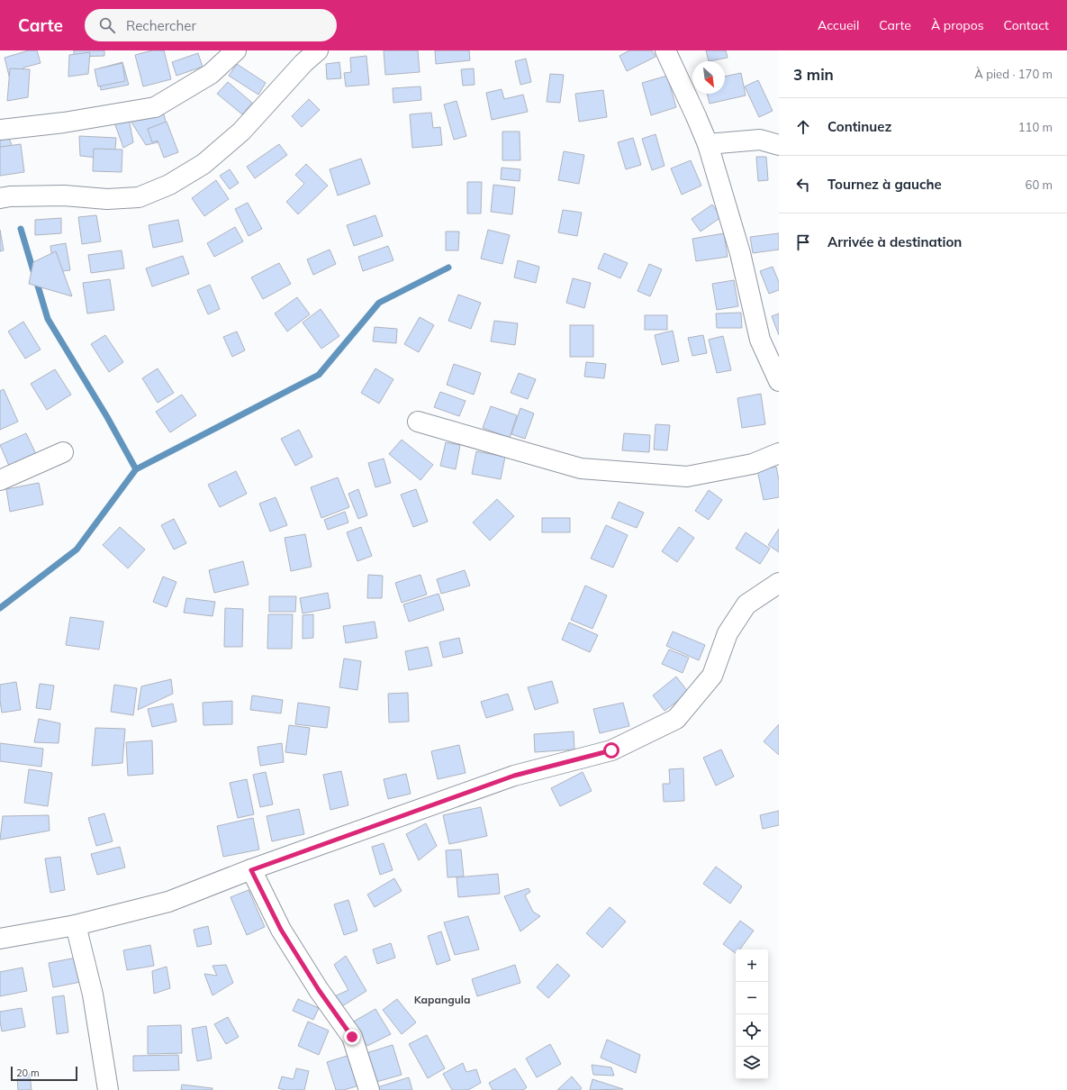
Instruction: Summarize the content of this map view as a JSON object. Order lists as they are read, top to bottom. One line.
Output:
{"districts":["Kapangula"],"scale_bar":"20 m","north":"bottom right","page":{"header":"Carte","search":"Rechercher","nav":["Accueil","Carte","À propos","Contact"],"heading":["3 min","À pied · 170 m"],"list":[["Continuez","110 m"],["Tournez à gauche","60 m"],"Arrivée à destination"],"map_buttons":["+","−"],"scale":"20 m"}}
